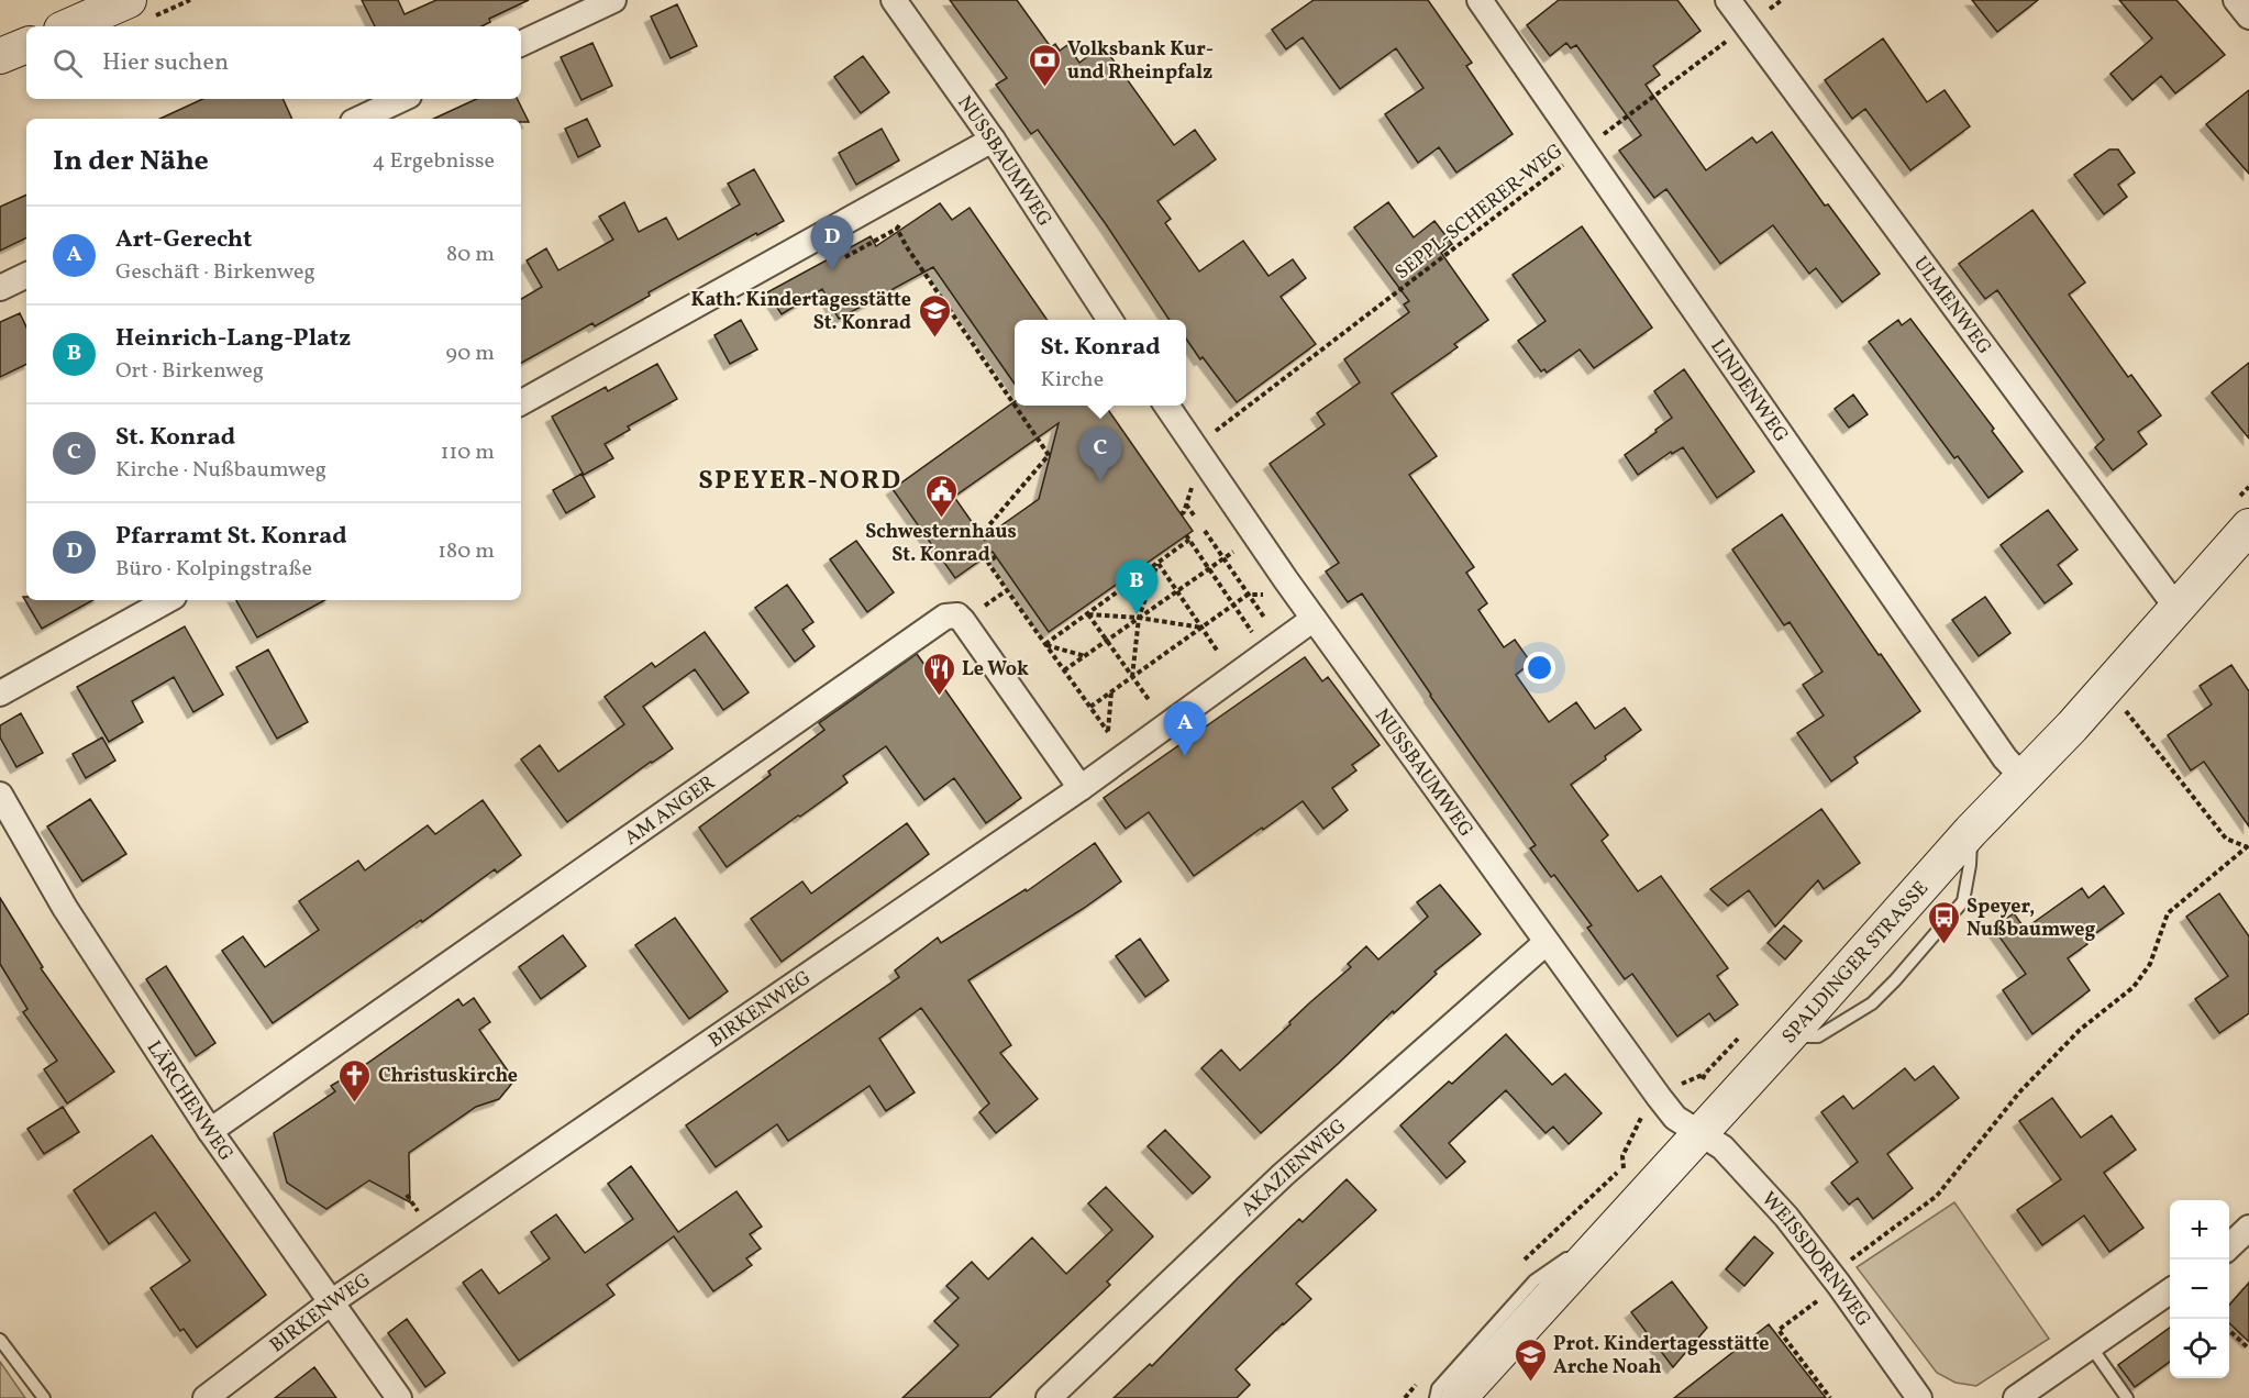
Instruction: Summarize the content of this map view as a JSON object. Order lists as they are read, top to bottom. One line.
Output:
{"streets":{"street":["NUSSBAUMWEG","ULMENWEG","LINDENWEG","AM ANGER","SPALDINGER STRASSE","BIRKENWEG","LÄRCHENWEG","AKAZIENWEG","WEISSDORNWEG"],"path":["SEPPL-SCHERER-WEG"]},"crossings":[["NUSSBAUMWEG","SEPPL-SCHERER-WEG"],["NUSSBAUMWEG","SPALDINGER STRASSE"],["NUSSBAUMWEG","BIRKENWEG"],["NUSSBAUMWEG","AKAZIENWEG"],["NUSSBAUMWEG","WEISSDORNWEG"],["SEPPL-SCHERER-WEG","ULMENWEG"],["SEPPL-SCHERER-WEG","LINDENWEG"],["ULMENWEG","SPALDINGER STRASSE"],["LINDENWEG","SPALDINGER STRASSE"],["AM ANGER","LÄRCHENWEG"],["SPALDINGER STRASSE","WEISSDORNWEG"],["BIRKENWEG","LÄRCHENWEG"]],"districts":["SPEYER-NORD"],"places":{"bank":["Volksbank Kur- und Rheinpfalz"],"school or university":["Kath. Kindertagesstätte St. Konrad","Prot. Kindertagesstätte Arche Noah"],"public building":["Schwesternhaus St. Konrad"],"restaurant":["Le Wok"],"bus stop":["Speyer, Nußbaumweg"],"church":["Christuskirche"]},"page":{"search":"Hier suchen","heading":["In der Nähe","4 Ergebnisse"],"list":[{"mark":"A","name":"Art-Gerecht","note":"Geschäft · Birkenweg","value":"80 m"},{"mark":"B","name":"Heinrich-Lang-Platz","note":"Ort · Birkenweg","value":"90 m"},{"mark":"C","name":"St. Konrad","note":"Kirche · Nußbaumweg","value":"110 m"},{"mark":"D","name":"Pfarramt St. Konrad","note":"Büro · Kolpingstraße","value":"180 m"}],"pins":["D","C","B","A"],"popup":["St. Konrad","Kirche"],"map_buttons":["+","−"]}}
